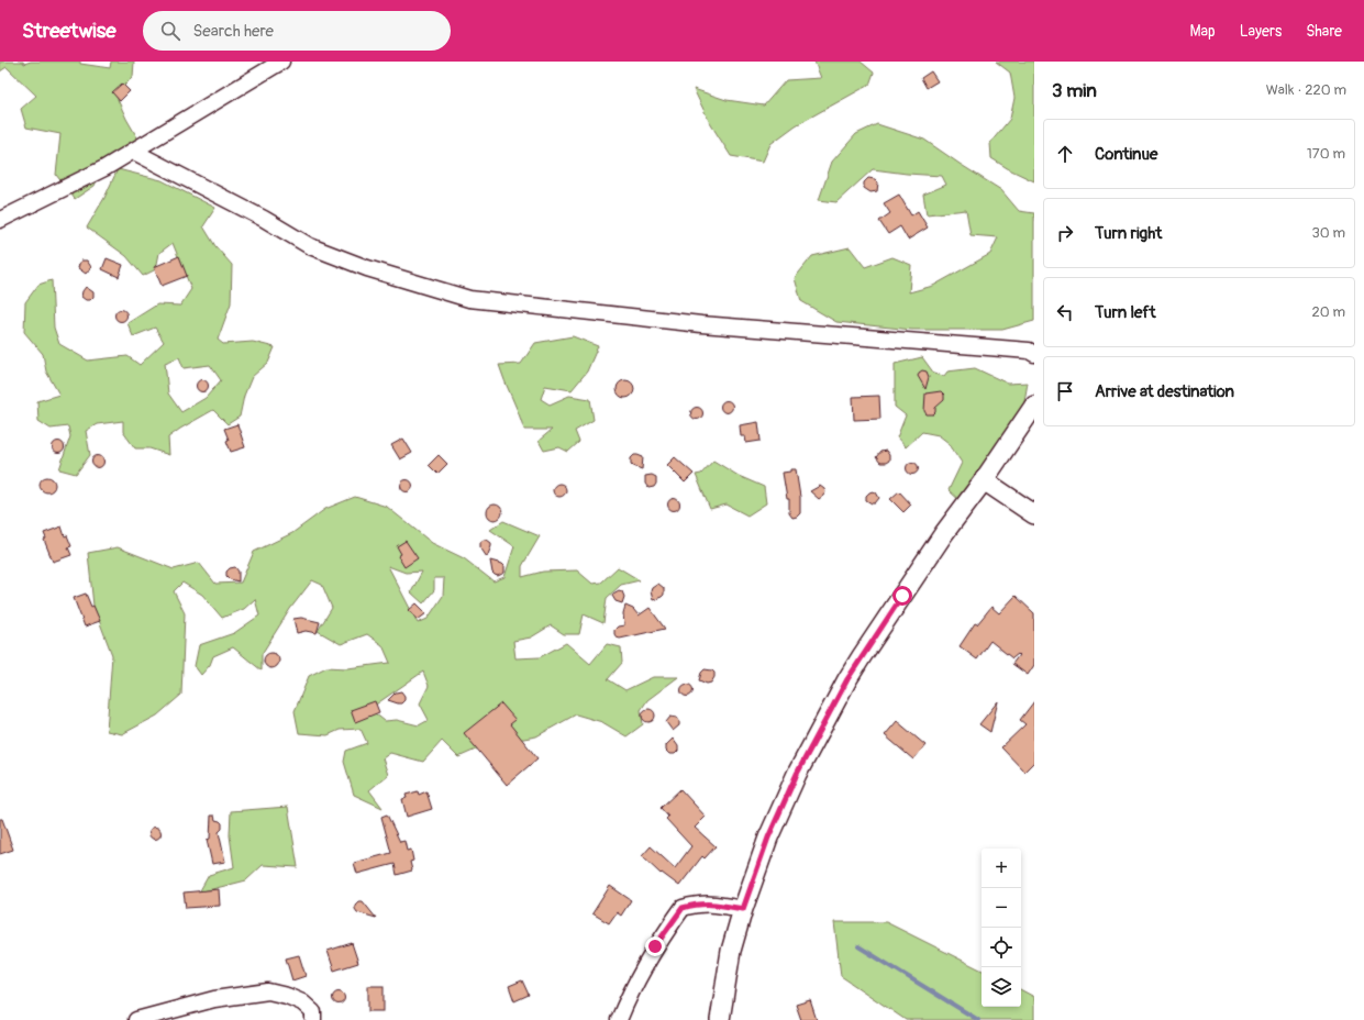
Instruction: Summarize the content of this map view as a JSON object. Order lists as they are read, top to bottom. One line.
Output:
{"page":{"header":"Streetwise","search":"Search here","nav":["Map","Layers","Share"],"heading":["3 min","Walk · 220 m"],"list":[["Continue","170 m"],["Turn right","30 m"],["Turn left","20 m"],"Arrive at destination"],"map_buttons":["+","−"]}}
